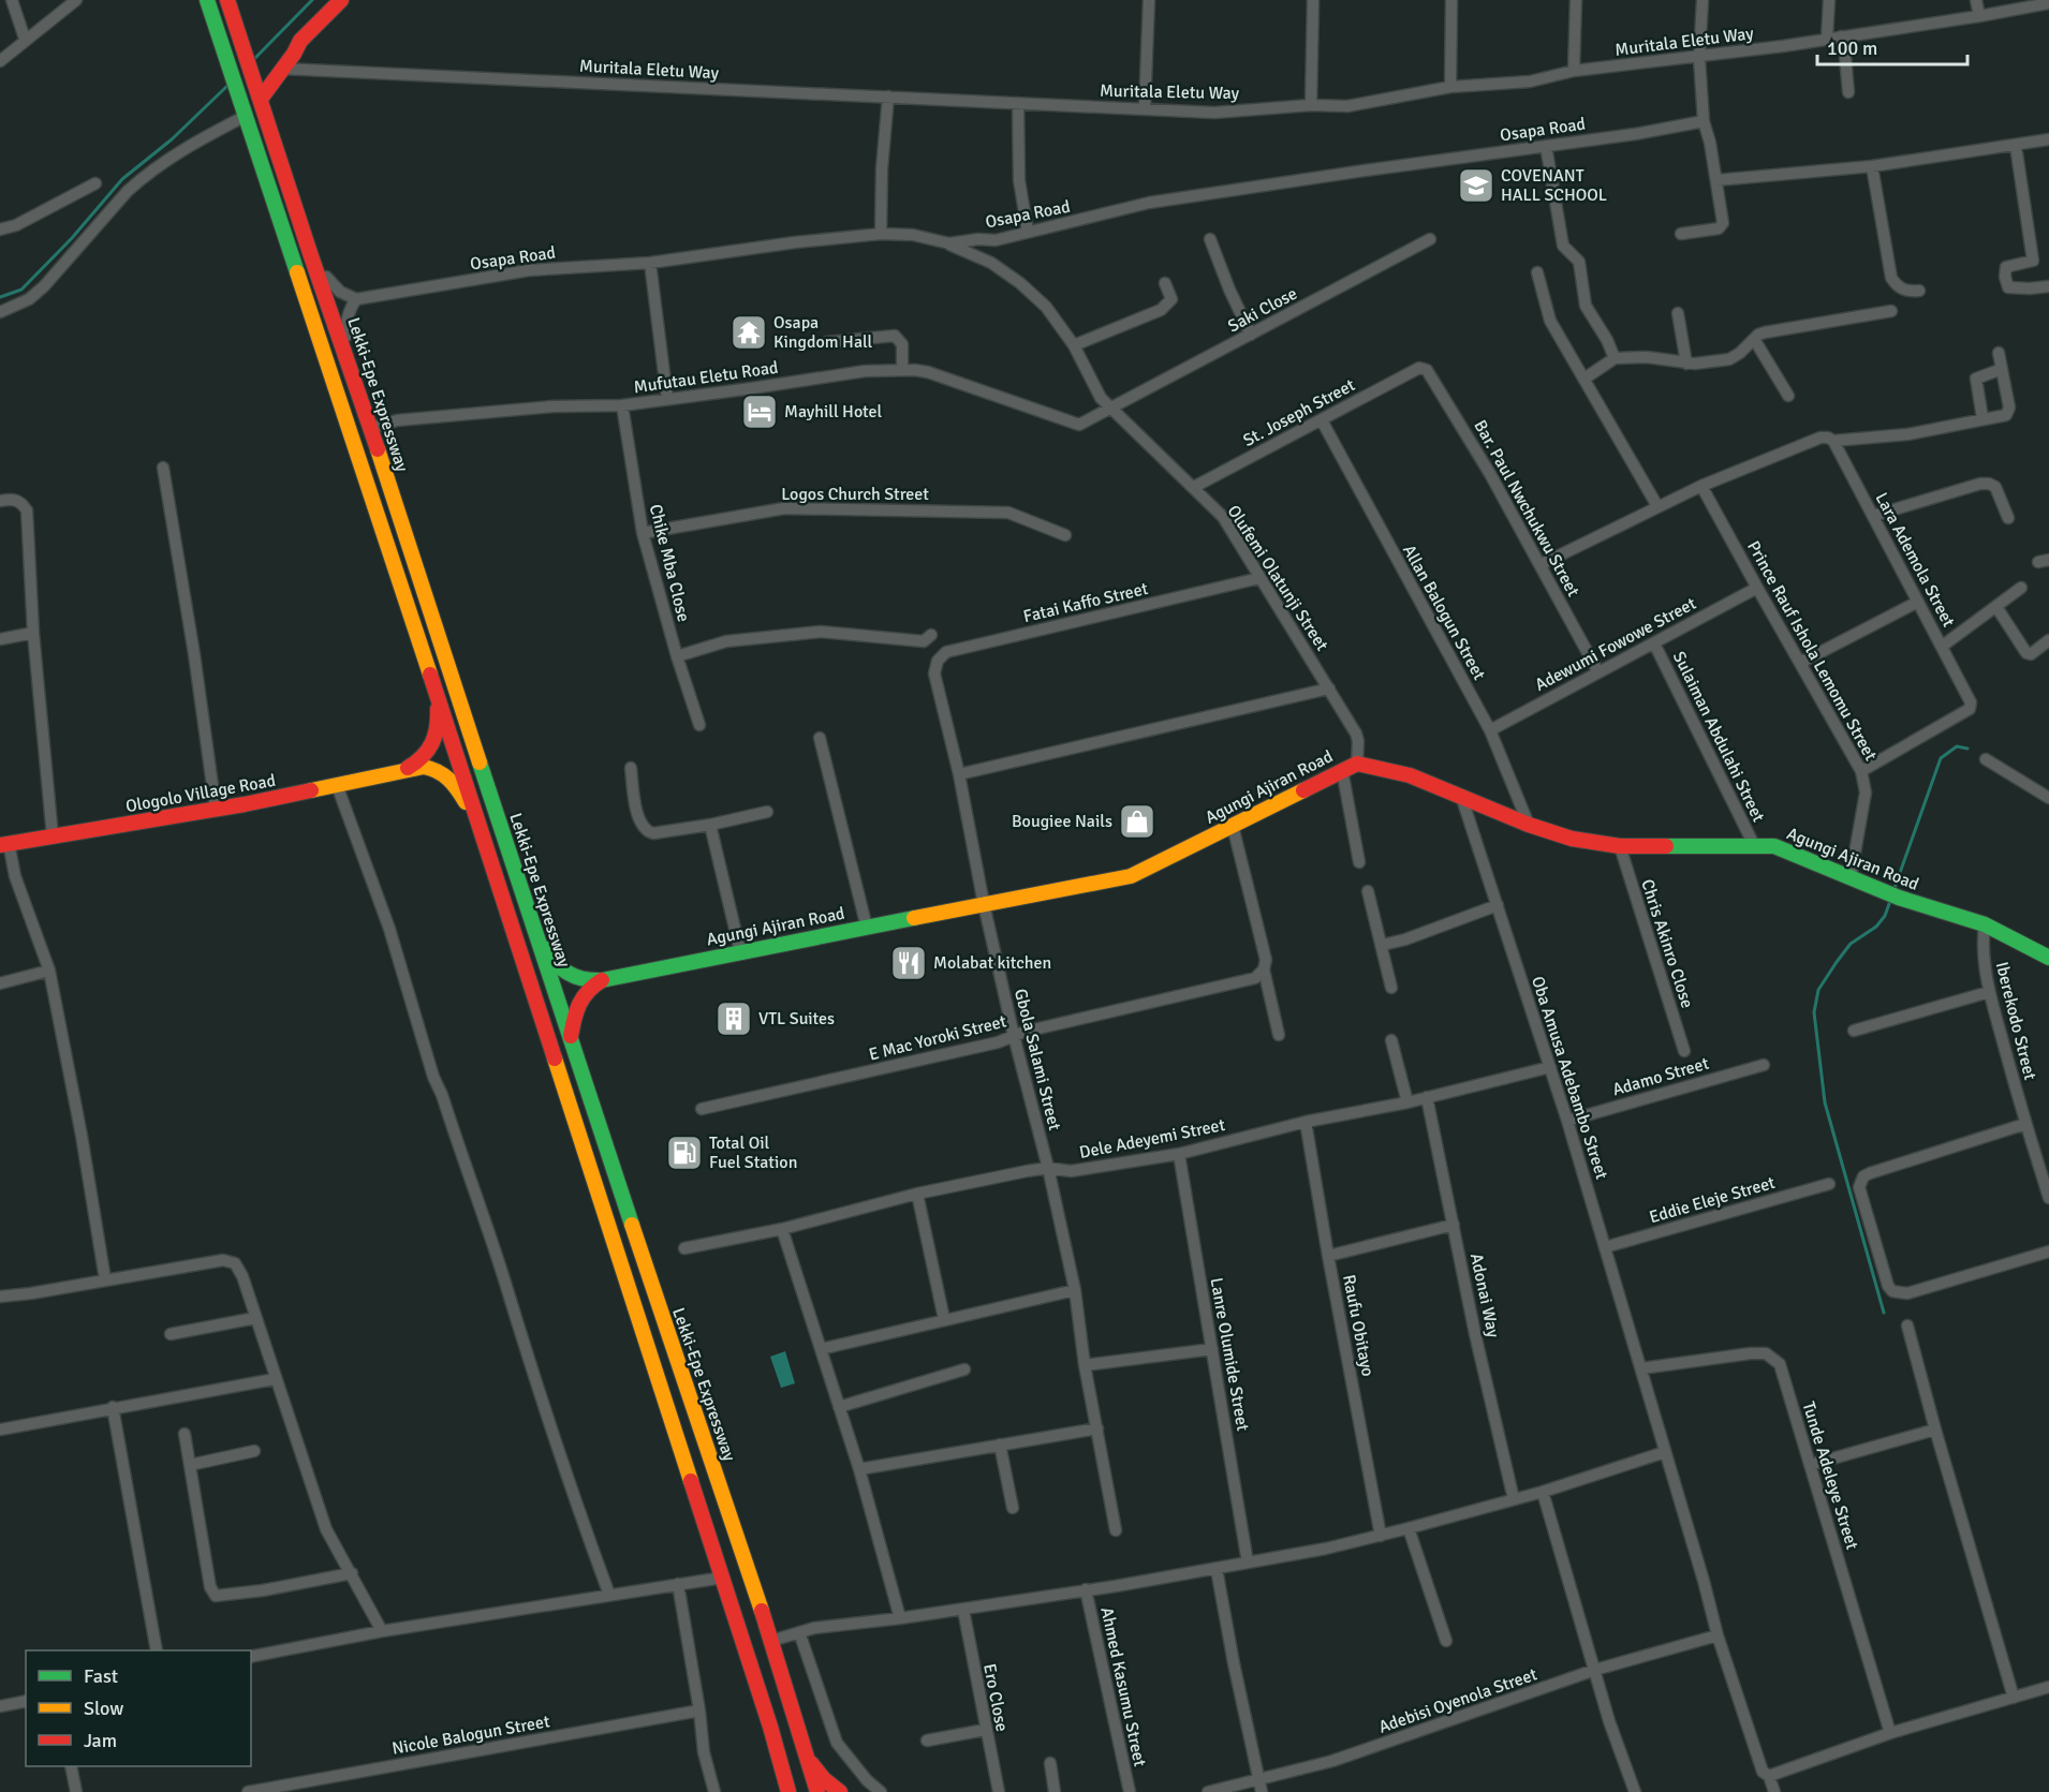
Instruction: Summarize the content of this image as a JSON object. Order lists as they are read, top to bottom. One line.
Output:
{"streets":{"main road":["Lekki-Epe Expressway","Agungi Ajiran Road","Ologolo Village Road"],"street":["Muritala Eletu Way","Osapa Road","Saki Close","Mufutau Eletu Road","St. Joseph Street","Logos Church Street","Bar. Paul Nwchukwu Street","Lara Ademola Street","Chike Mba Close","Olufemi Olatunji Street","Fatai Kaffo Street","Allan Balogun Street","Adewumi Fowowe Street","Prince Rauf Ishola Lemomu Street","Sulaiman Abdulahi Street","Chris Akinro Close","Iberekodo Street","E Mac Yoroki Street","Gbola Salami Street","Adamo Street","Oba Amusa Adebambo Street","Dele Adeyemi Street","Eddie Eleje Street","Adonai Way","Raufu Obitayo","Lanre Olumide Street","Tunde Adeleye Street","Ahmed Kasumu Street","Ero Close","Adebisi Oyenola Street","Nicole Balogun Street"]},"crossings":[["Osapa Road","Olufemi Olatunji Street"],["Saki Close","Mufutau Eletu Road"],["Saki Close","Olufemi Olatunji Street"],["Mufutau Eletu Road","Lekki-Epe Expressway"],["Mufutau Eletu Road","Chike Mba Close"],["Mufutau Eletu Road","Olufemi Olatunji Street"],["St. Joseph Street","Bar. Paul Nwchukwu Street"],["St. Joseph Street","Olufemi Olatunji Street"],["St. Joseph Street","Allan Balogun Street"],["Logos Church Street","Chike Mba Close"],["Bar. Paul Nwchukwu Street","Adewumi Fowowe Street"],["Lara Ademola Street","Prince Rauf Ishola Lemomu Street"],["Olufemi Olatunji Street","Fatai Kaffo Street"],["Olufemi Olatunji Street","Agungi Ajiran Road"],["Fatai Kaffo Street","Gbola Salami Street"],["Allan Balogun Street","Adewumi Fowowe Street"],["Allan Balogun Street","Agungi Ajiran Road"],["Adewumi Fowowe Street","Prince Rauf Ishola Lemomu Street"],["Adewumi Fowowe Street","Sulaiman Abdulahi Street"],["Prince Rauf Ishola Lemomu Street","Agungi Ajiran Road"],["Sulaiman Abdulahi Street","Agungi Ajiran Road"],["Agungi Ajiran Road","Chris Akinro Close"],["Agungi Ajiran Road","Iberekodo Street"],["Agungi Ajiran Road","Gbola Salami Street"],["Agungi Ajiran Road","Oba Amusa Adebambo Street"],["E Mac Yoroki Street","Gbola Salami Street"],["Gbola Salami Street","Dele Adeyemi Street"],["Adamo Street","Oba Amusa Adebambo Street"],["Oba Amusa Adebambo Street","Dele Adeyemi Street"],["Oba Amusa Adebambo Street","Eddie Eleje Street"],["Oba Amusa Adebambo Street","Tunde Adeleye Street"],["Oba Amusa Adebambo Street","Adebisi Oyenola Street"],["Dele Adeyemi Street","Adonai Way"],["Dele Adeyemi Street","Raufu Obitayo"],["Dele Adeyemi Street","Lanre Olumide Street"]],"places":{"school or university":["COVENANT HALL SCHOOL"],"temple":["Osapa Kingdom Hall"],"hotel":["Mayhill Hotel"],"shop":["Bougiee Nails"],"restaurant":["Molabat kitchen"],"building":["VTL Suites"],"fuel station":["Total Oil Fuel Station"]},"legend":["Fast","Slow","Jam"],"scale_bar":"100 m"}
